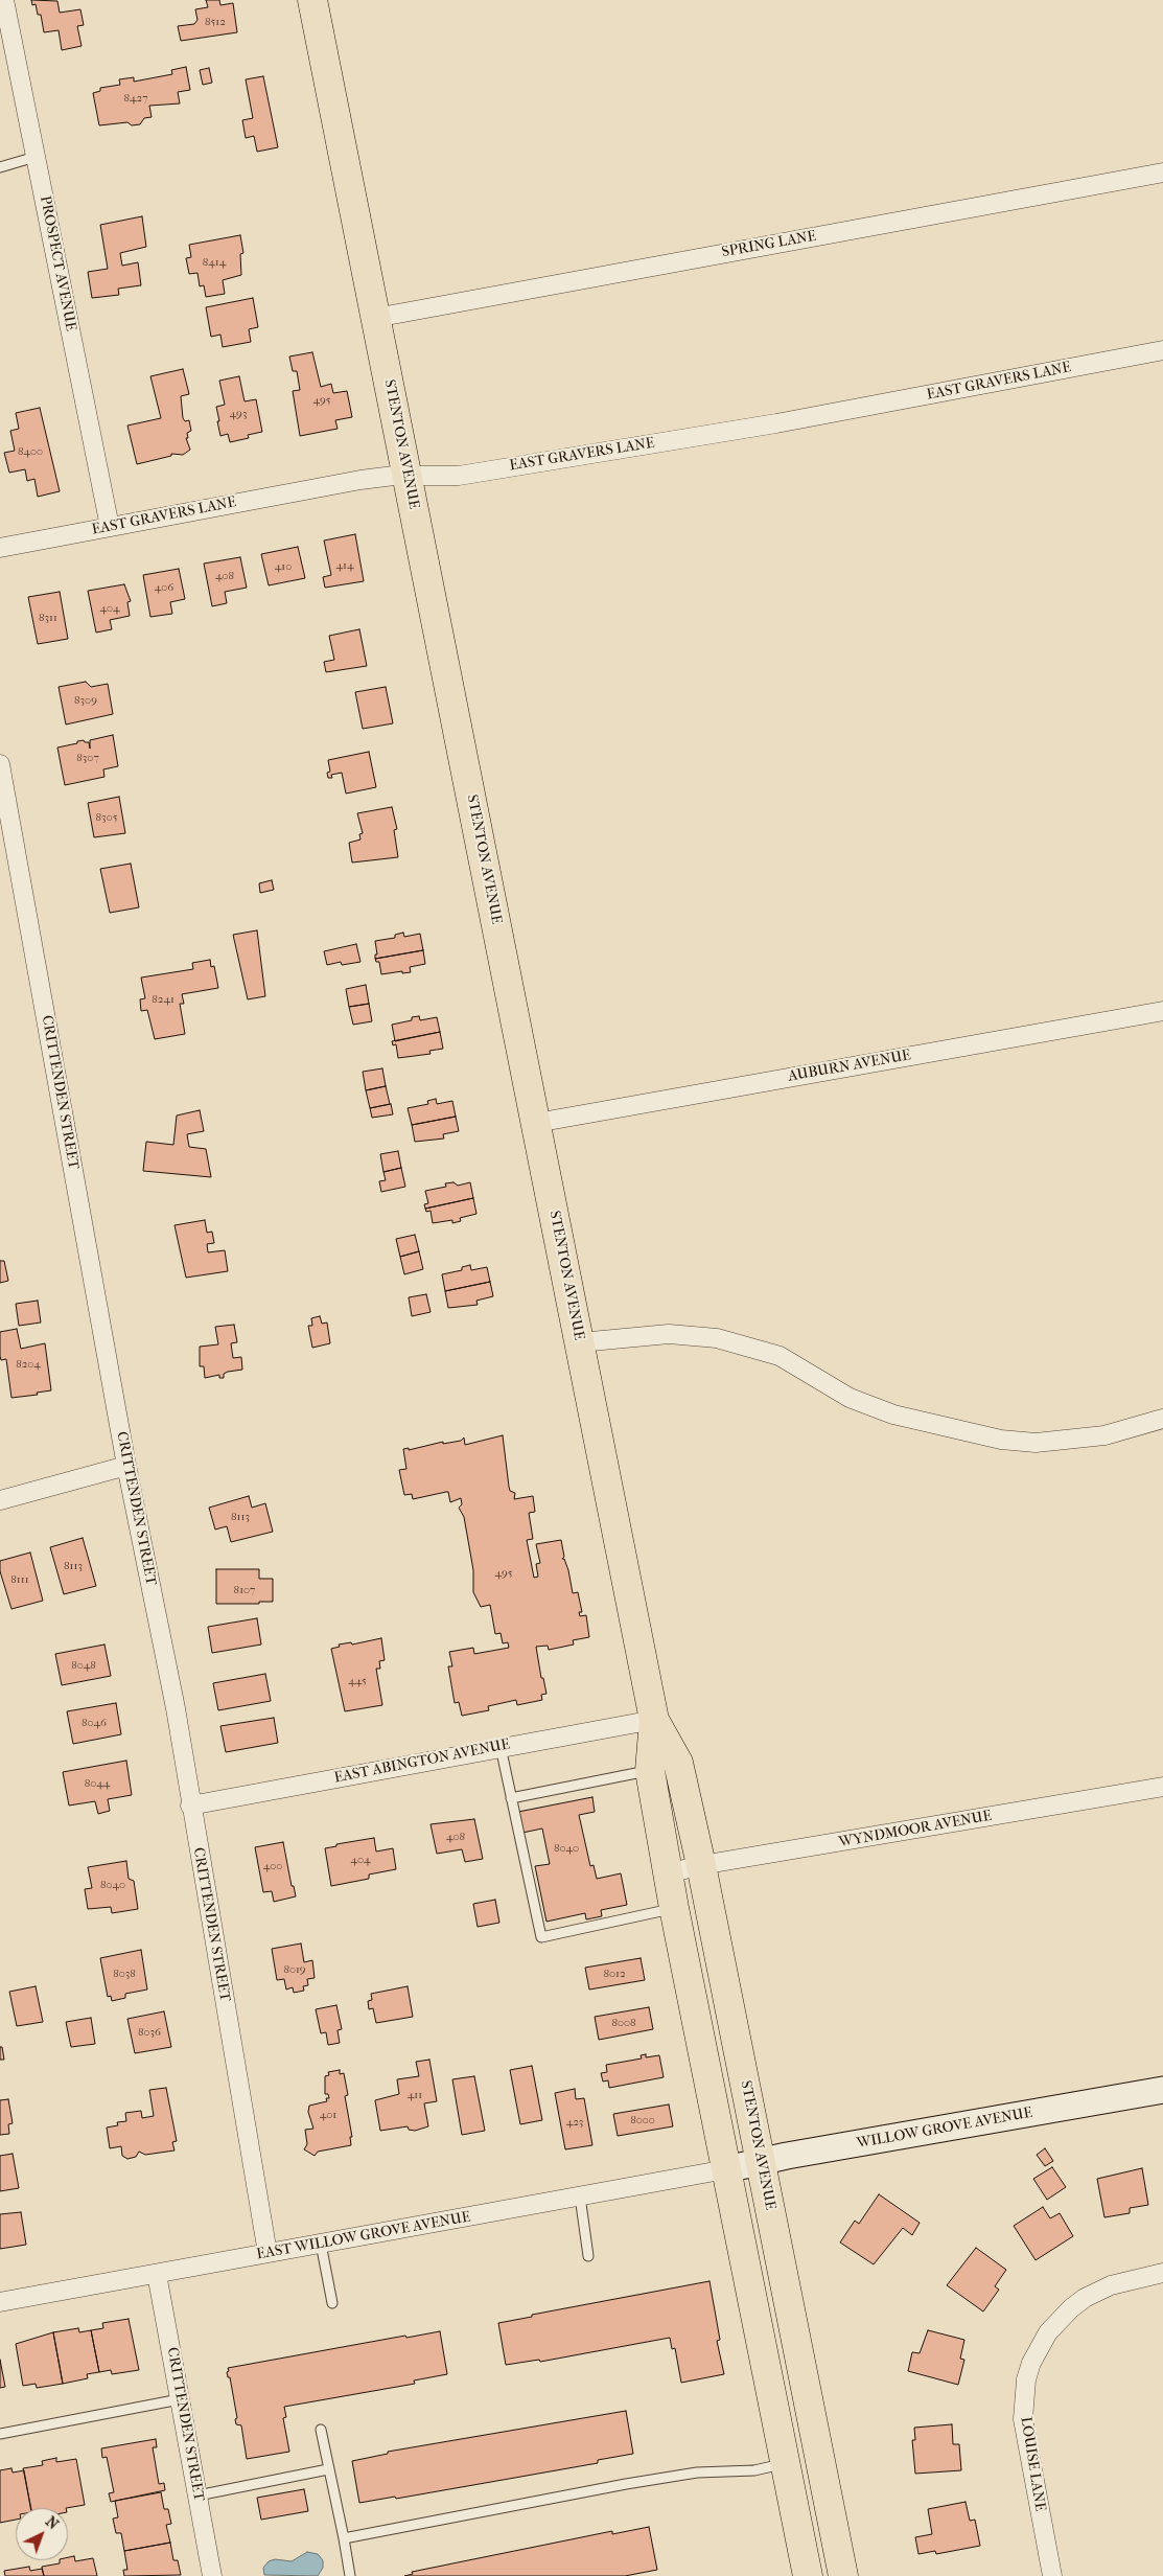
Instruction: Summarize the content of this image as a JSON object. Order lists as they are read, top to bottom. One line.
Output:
{"streets":{"main road":["STENTON AVENUE"],"street":["SPRING LANE","PROSPECT AVENUE","EAST GRAVERS LANE","AUBURN AVENUE","CRITTENDEN STREET","EAST ABINGTON AVENUE","WYNDMOOR AVENUE","WILLOW GROVE AVENUE","EAST WILLOW GROVE AVENUE","LOUISE LANE"]},"crossings":[["SPRING LANE","STENTON AVENUE"],["PROSPECT AVENUE","EAST GRAVERS LANE"],["EAST GRAVERS LANE","STENTON AVENUE"],["STENTON AVENUE","AUBURN AVENUE"],["STENTON AVENUE","EAST ABINGTON AVENUE"],["STENTON AVENUE","WYNDMOOR AVENUE"],["STENTON AVENUE","WILLOW GROVE AVENUE"],["STENTON AVENUE","EAST WILLOW GROVE AVENUE"],["CRITTENDEN STREET","EAST ABINGTON AVENUE"],["CRITTENDEN STREET","EAST WILLOW GROVE AVENUE"],["WILLOW GROVE AVENUE","EAST WILLOW GROVE AVENUE"]],"house_numbers":["8512","8427","8414","495","493","8400","414","410","408","406","404","8311","8309","8307","8305","8241","8204","8113","8113","495","8111","8107","8048","445","8046","8044","408","8040","404","400","8040","8019","8038","8012","8008","8036","411","401","8000","423"],"north":"top right"}
